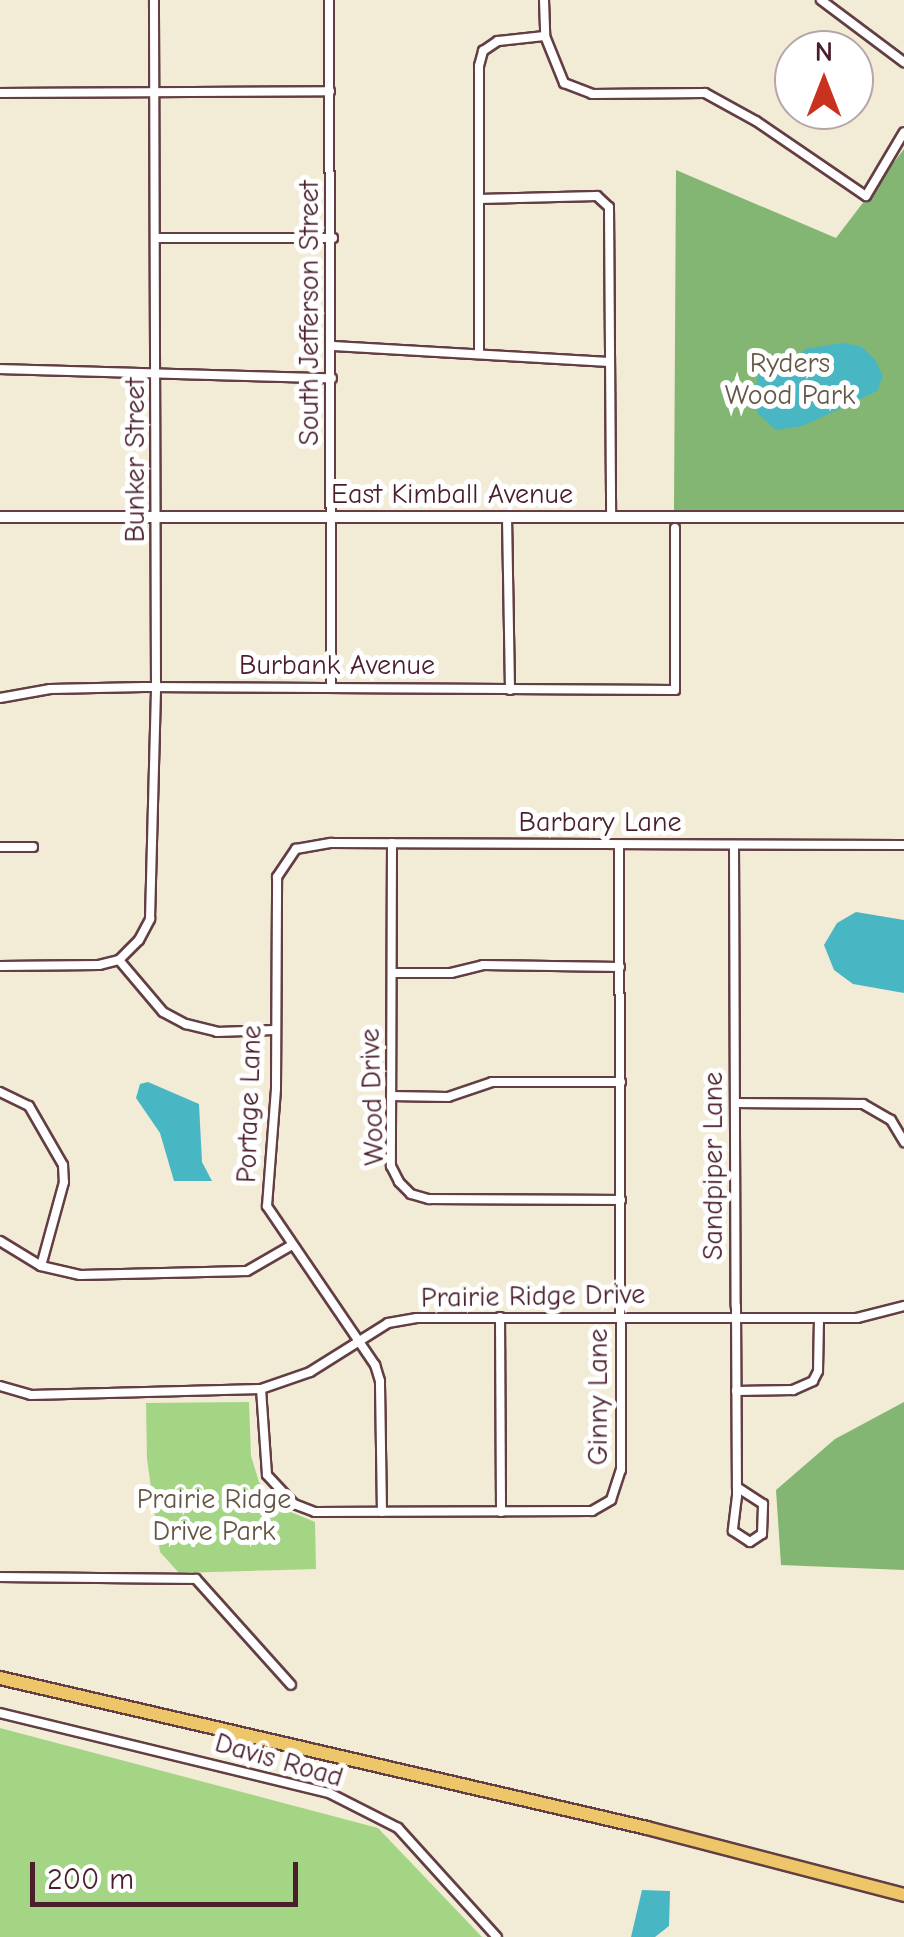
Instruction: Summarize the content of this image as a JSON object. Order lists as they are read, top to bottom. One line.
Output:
{"streets":{"street":["South Jefferson Street","Bunker Street","East Kimball Avenue","Burbank Avenue","Barbary Lane","Wood Drive","Portage Lane","Sandpiper Lane","Prairie Ridge Drive","Ginny Lane","Davis Road"]},"crossings":[["South Jefferson Street","East Kimball Avenue"],["South Jefferson Street","Burbank Avenue"],["Bunker Street","East Kimball Avenue"],["Bunker Street","Burbank Avenue"],["Barbary Lane","Wood Drive"],["Barbary Lane","Portage Lane"],["Barbary Lane","Sandpiper Lane"],["Barbary Lane","Ginny Lane"],["Wood Drive","Ginny Lane"],["Portage Lane","Prairie Ridge Drive"],["Portage Lane","Ginny Lane"],["Sandpiper Lane","Prairie Ridge Drive"],["Prairie Ridge Drive","Ginny Lane"]],"parks":["Ryders Wood Park","Prairie Ridge Drive Park"],"scale_bar":"200 m","north":"top"}
